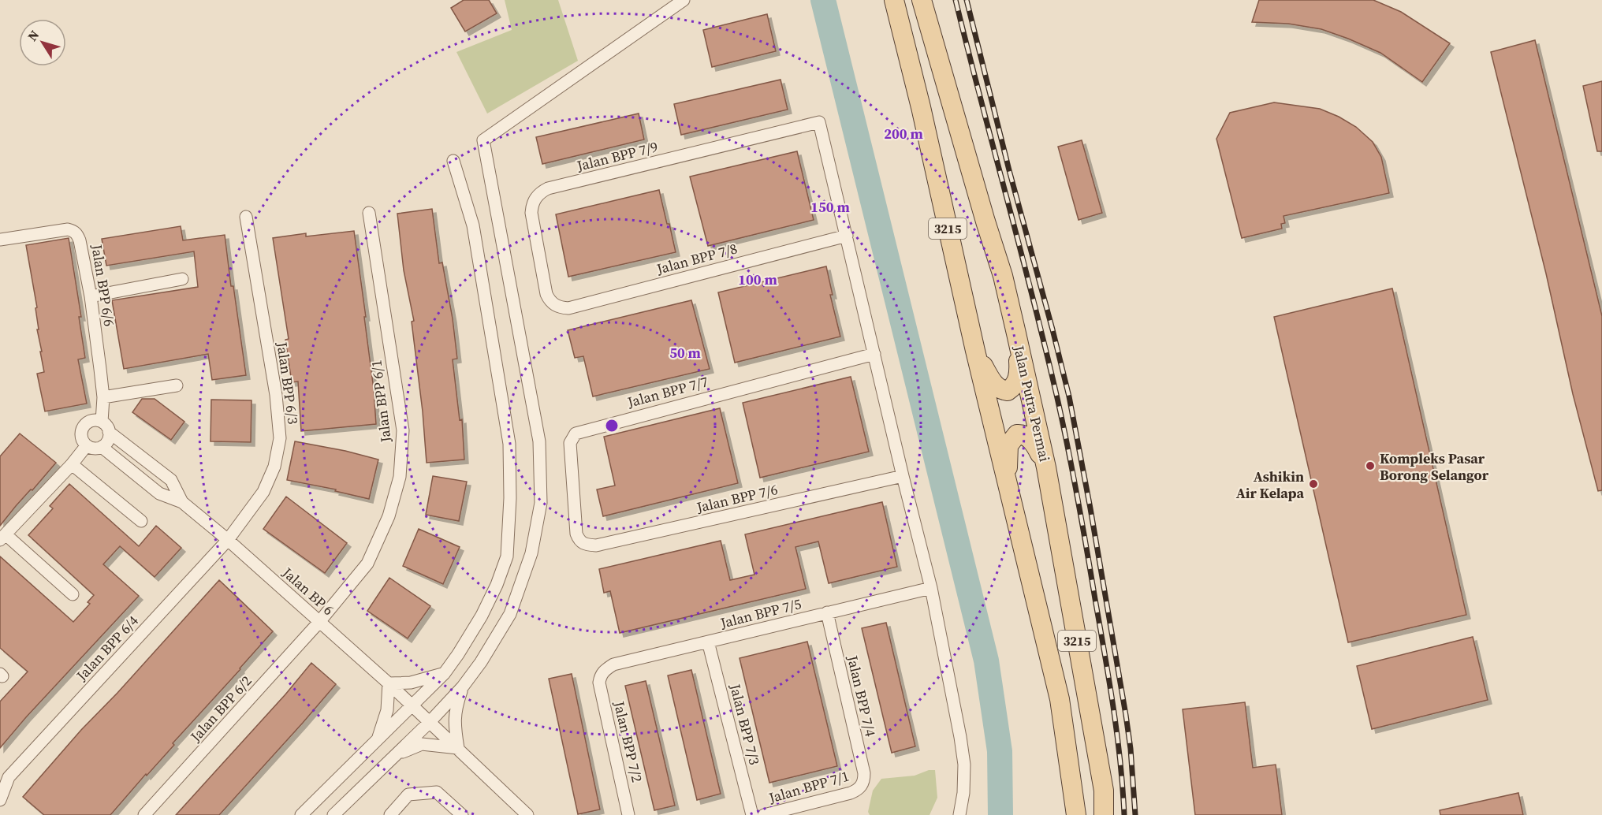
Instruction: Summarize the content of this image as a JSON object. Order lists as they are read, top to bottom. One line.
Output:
{"streets":{"main road":["3215","Jalan Putra Permai"],"street":["Jalan BPP 7/9","Jalan BPP 7/8","Jalan BPP 6/6","Jalan BPP 6/3","Jalan BPP 7/7","Jalan BPP 6/1","Jalan BPP 7/6","Jalan BP 6","Jalan BPP 7/5","Jalan BPP 6/4","Jalan BPP 7/4","Jalan BPP 6/2","Jalan BPP 7/3","Jalan BPP 7/2","Jalan BPP 7/1"]},"crossings":[["Jalan BPP 7/9","Jalan BPP 7/8"],["Jalan BPP 6/3","Jalan BP 6"],["Jalan BPP 6/3","Jalan BPP 6/4"],["Jalan BPP 7/7","Jalan BPP 7/6"],["Jalan BPP 6/1","Jalan BP 6"],["Jalan BPP 6/1","Jalan BPP 6/2"],["Jalan BP 6","Jalan BPP 6/4"],["Jalan BP 6","Jalan BPP 6/2"],["Jalan BPP 7/5","Jalan BPP 7/4"],["Jalan BPP 7/5","Jalan BPP 7/3"],["Jalan BPP 7/5","Jalan BPP 7/2"],["Jalan BPP 7/4","Jalan BPP 7/1"]],"places":["Kompleks Pasar Borong Selangor","Ashikin Air Kelapa"],"north":"top left","rings":["200 m","150 m","100 m","50 m"]}
